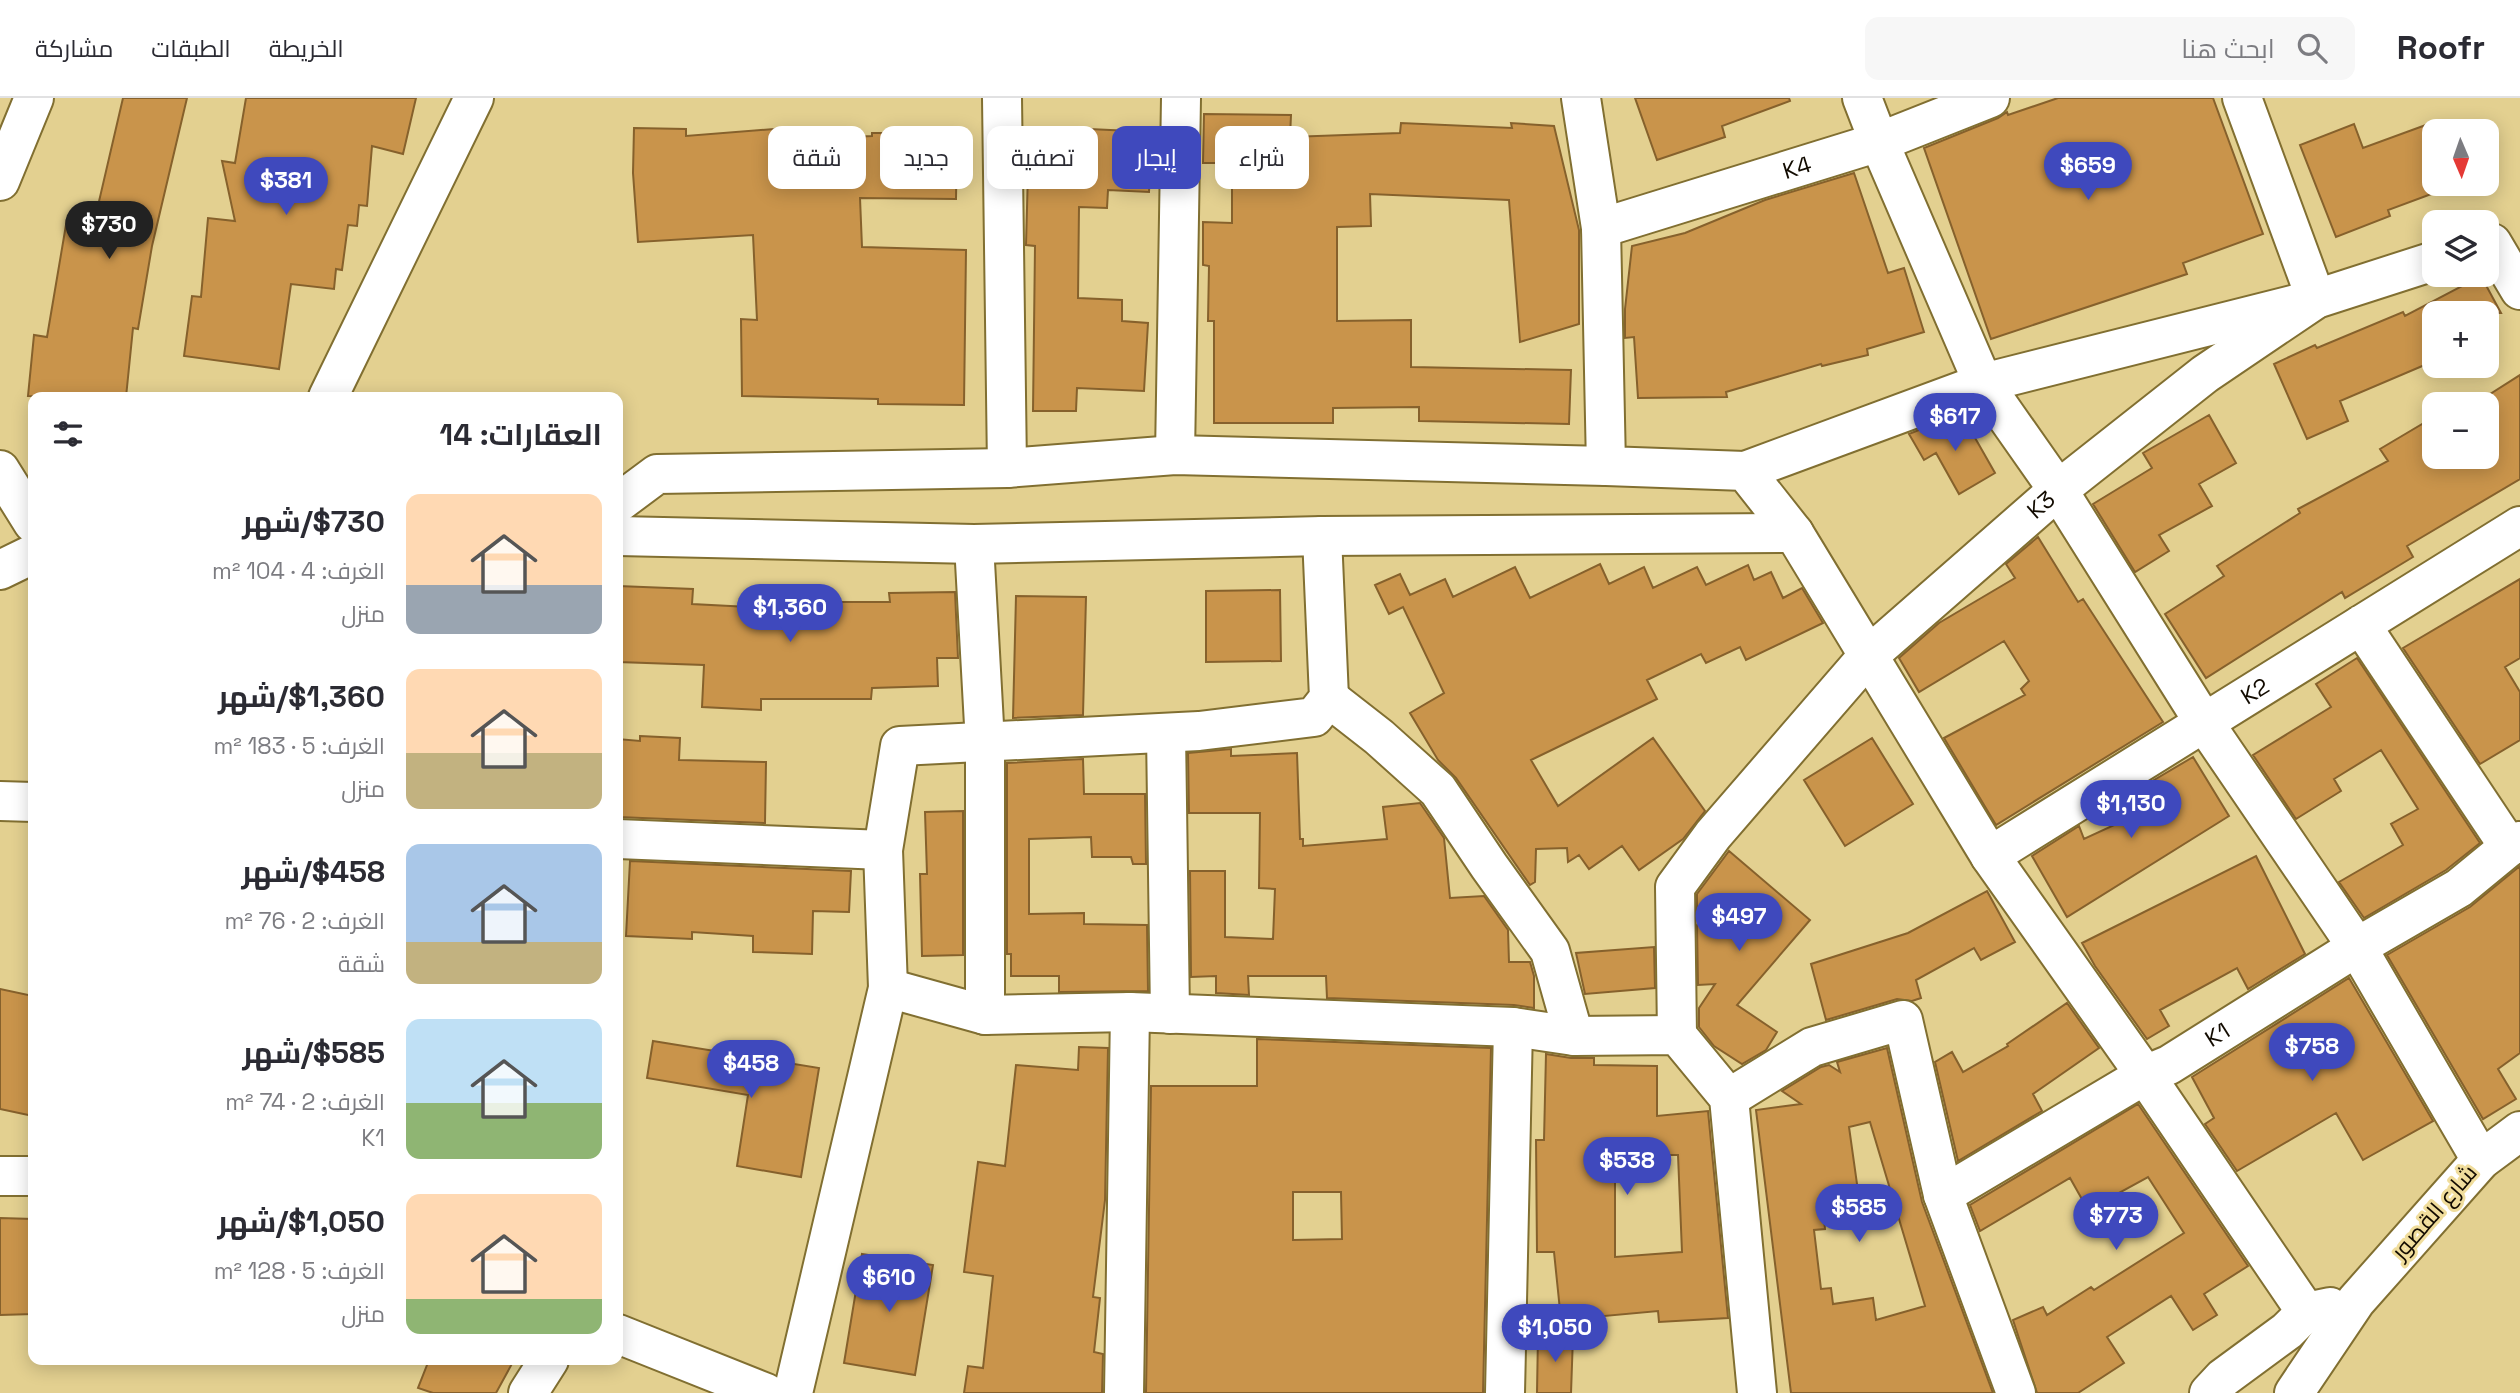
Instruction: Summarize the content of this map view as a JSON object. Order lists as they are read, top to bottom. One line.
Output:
{"streets":{"street":["K4","K3","K2","K1","شارع القصور"]},"north":"bottom","page":{"header":"Roofr","search":"ابحث هنا","nav":["الخريطة","الطبقات","مشاركة"],"map_buttons":["+","−"],"chip":["شراء","إيجار","تصفية","جديد","شقة"],"price":["$659","$381","$730","$617","$1,360","$1,130","$497","$758","$458","$538","$585","$773","$610","$1,050"],"heading":"العقارات: 14","list":[{"name":"$730/شهر","note":"الغرف: 4 · 104 m² · منزل"},{"name":"$1,360/شهر","note":"الغرف: 5 · 183 m² · منزل"},{"name":"$458/شهر","note":"الغرف: 2 · 76 m² · شقة"},{"name":"$585/شهر","note":"الغرف: 2 · 74 m² · K1"},{"name":"$1,050/شهر","note":"الغرف: 5 · 128 m² · منزل"}]}}
